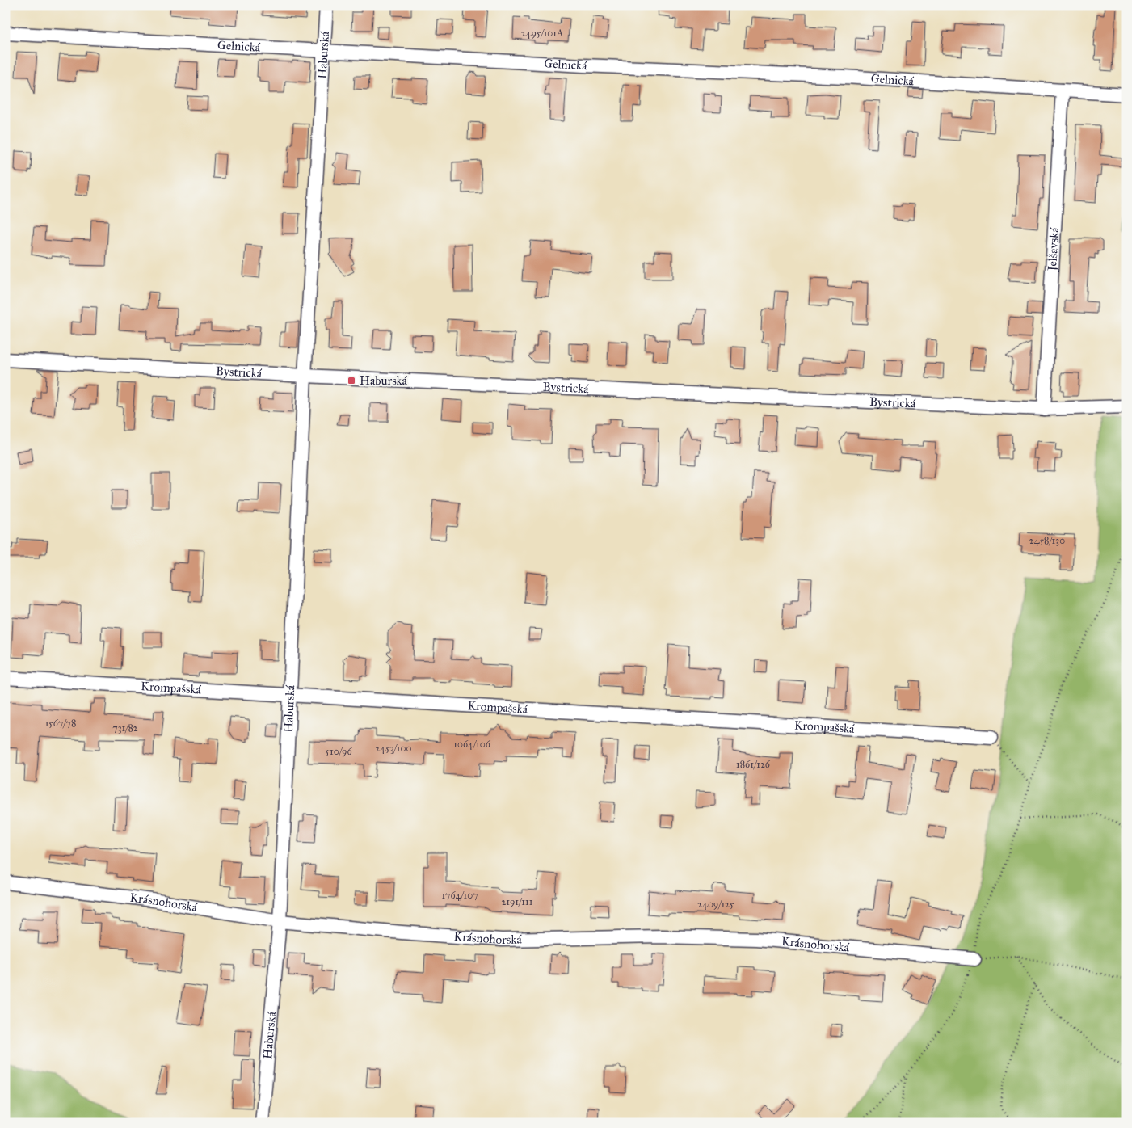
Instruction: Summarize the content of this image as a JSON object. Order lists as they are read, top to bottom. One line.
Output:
{"streets":{"street":["Gelnická","Haburská","Jelšavská","Bystrická","Krompašská","Krásnohorská"]},"crossings":[["Gelnická","Haburská"],["Gelnická","Jelšavská"],["Haburská","Bystrická"],["Haburská","Krompašská"],["Haburská","Krásnohorská"],["Jelšavská","Bystrická"]],"places":{"transit":["Haburská"]},"house_numbers":["2495/101A","2458/130","1567/78","731/82","1064/106","2453/100","510/96","1861/126","1764/107","2191/111","2409/125"]}
